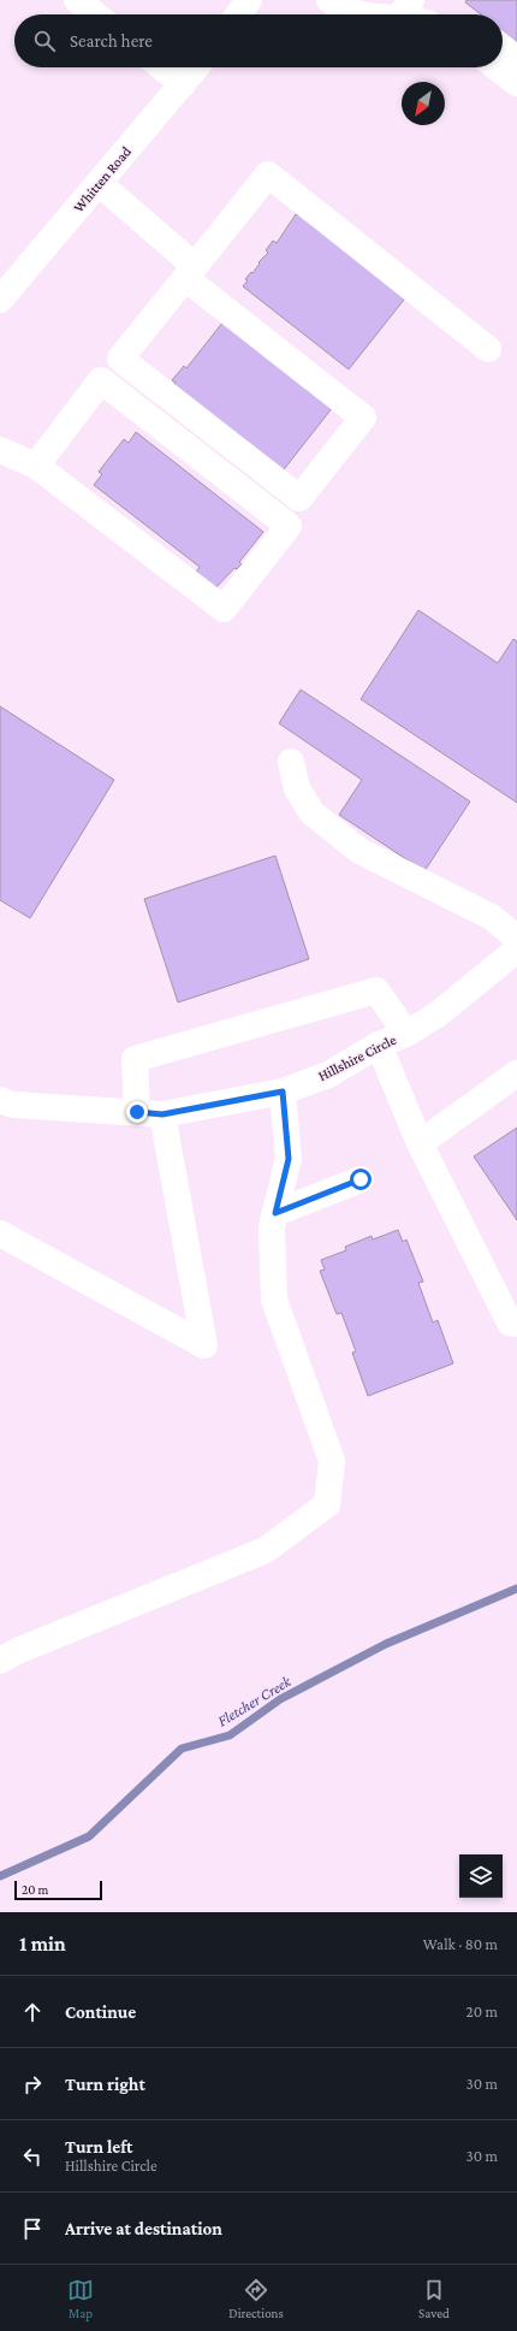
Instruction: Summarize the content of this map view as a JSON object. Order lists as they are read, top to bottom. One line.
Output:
{"streets":{"street":["Whitten Road","Hillshire Circle"]},"water":["Fletcher Creek"],"scale_bar":"20 m","north":"bottom left","page":{"search":"Search here","scale":"20 m","heading":["1 min","Walk · 80 m"],"list":[["Continue","20 m"],["Turn right","30 m"],["Turn left","Hillshire Circle","30 m"],"Arrive at destination"],"nav":["Map","Directions","Saved"]}}
